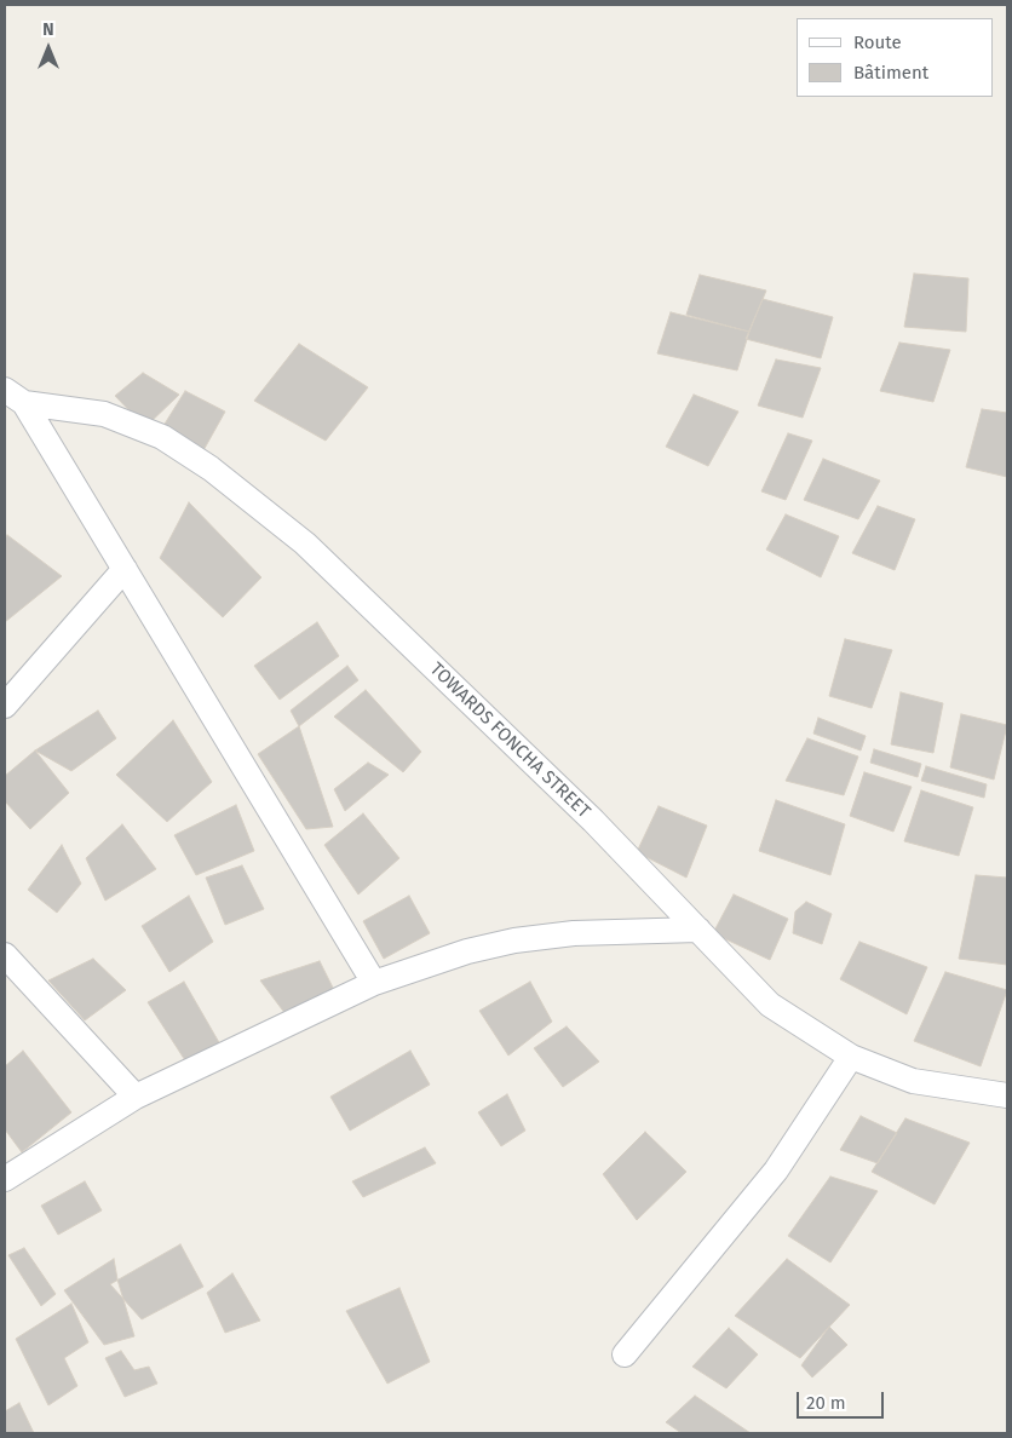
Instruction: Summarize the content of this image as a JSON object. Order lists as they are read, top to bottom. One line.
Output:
{"streets":{"street":["TOWARDS FONCHA STREET"]},"legend":["Route","Bâtiment"],"scale_bar":"20 m","north":"top"}
